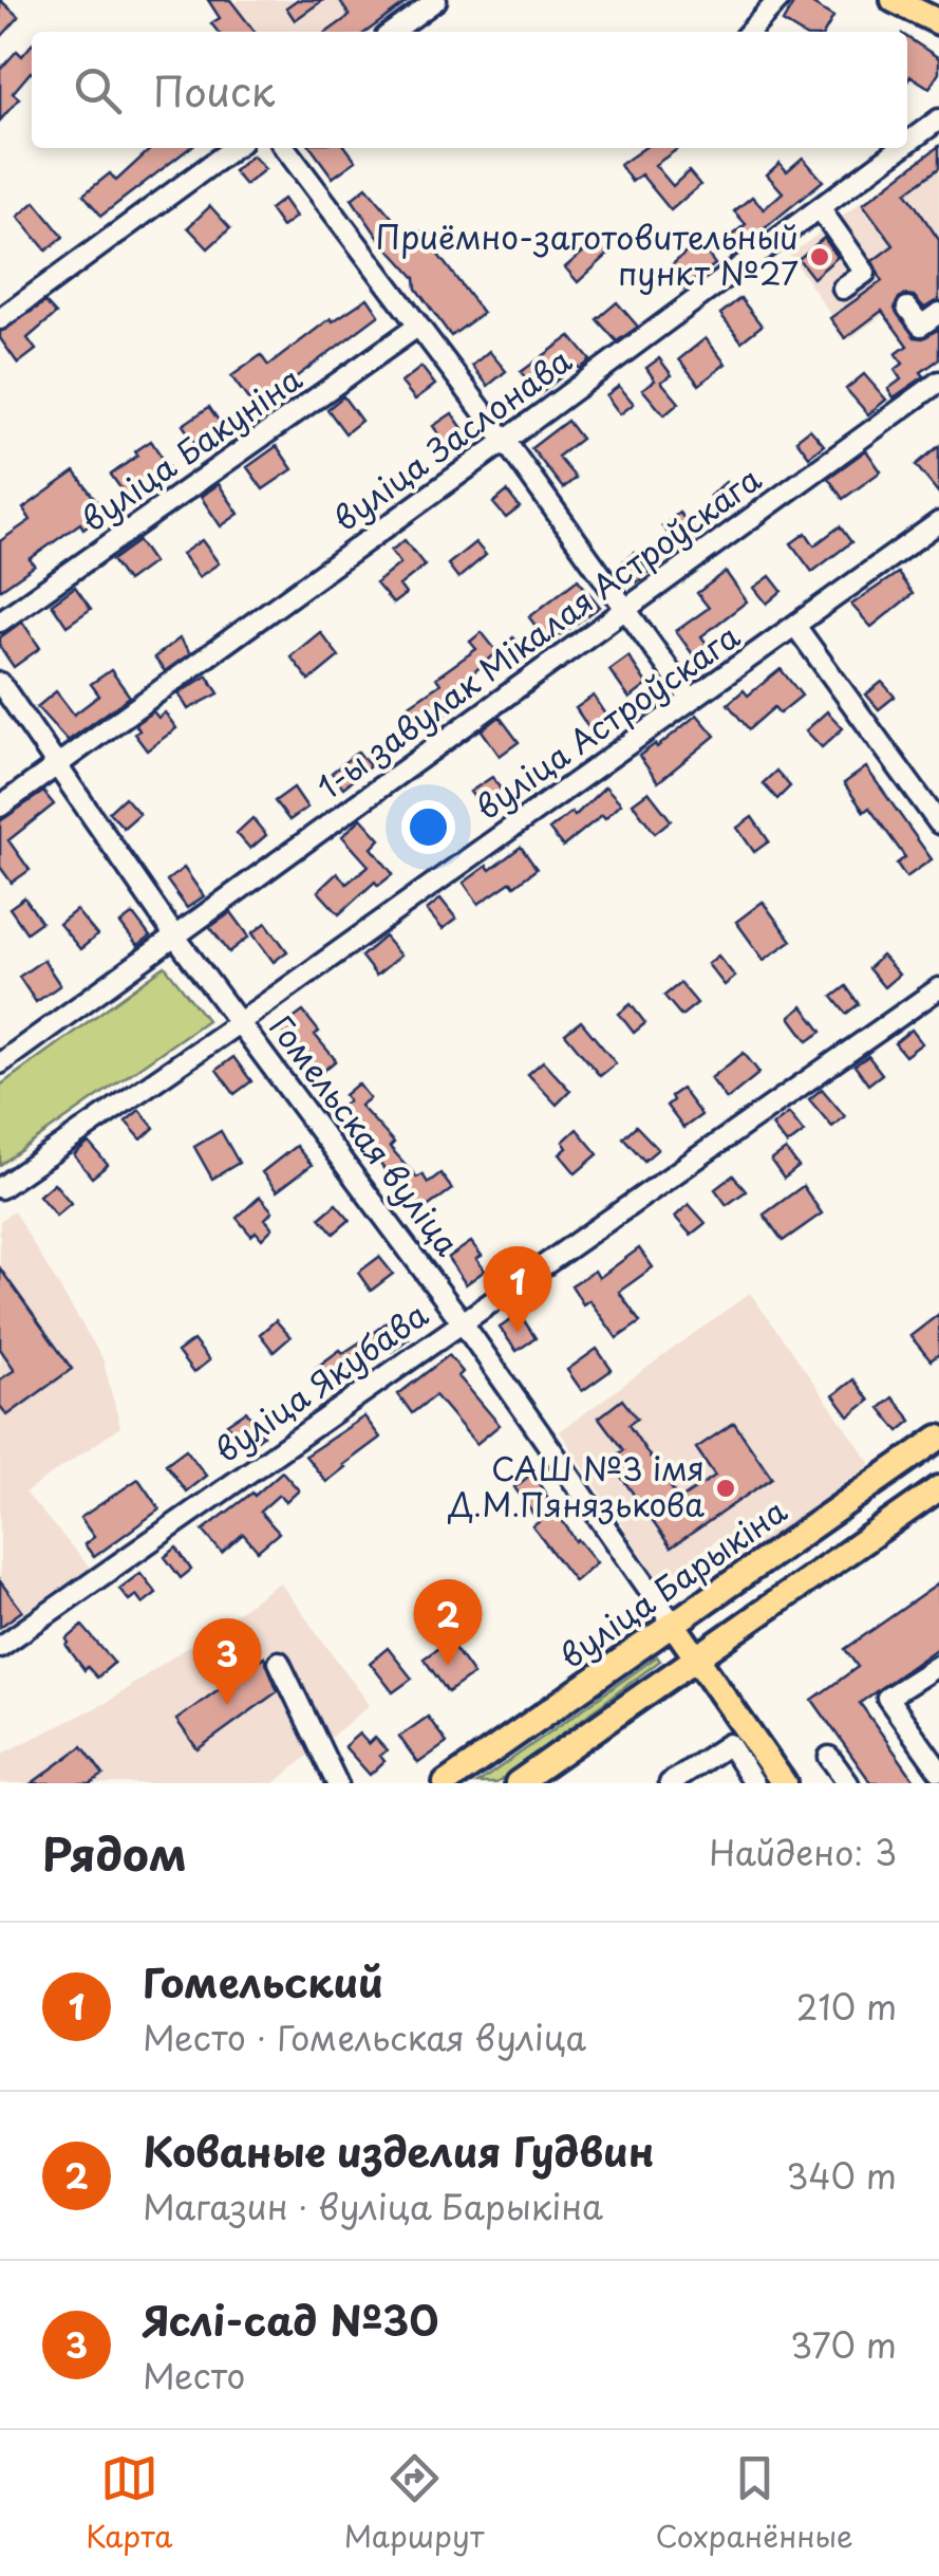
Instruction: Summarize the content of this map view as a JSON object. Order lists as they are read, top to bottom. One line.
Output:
{"streets":{"main road":["Гомельская вуліца","вуліца Барыкіна"],"street":["вуліца Заслонава","вуліца Бакуніна","1-ы завулак Мікалая Астроўскага","вуліца Астроўскага","вуліца Якубава"]},"crossings":[["вуліца Заслонава","Гомельская вуліца"],["1-ы завулак Мікалая Астроўскага","Гомельская вуліца"],["вуліца Астроўскага","Гомельская вуліца"],["Гомельская вуліца","вуліца Якубава"],["Гомельская вуліца","вуліца Барыкіна"]],"places":["Приёмно-заготовительный пункт №27","САШ №3 імя Д.М.Пянязькова"],"page":{"search":"Поиск","pins":["1","2","3"],"heading":["Рядом","Найдено: 3"],"list":[{"mark":"1","name":"Гомельский","note":"Место · Гомельская вуліца","value":"210 m"},{"mark":"2","name":"Кованые изделия Гудвин","note":"Магазин · вуліца Барыкіна","value":"340 m"},{"mark":"3","name":"Яслі-сад №30","note":"Место","value":"370 m"}],"nav":["Карта","Маршрут","Сохранённые"]}}
